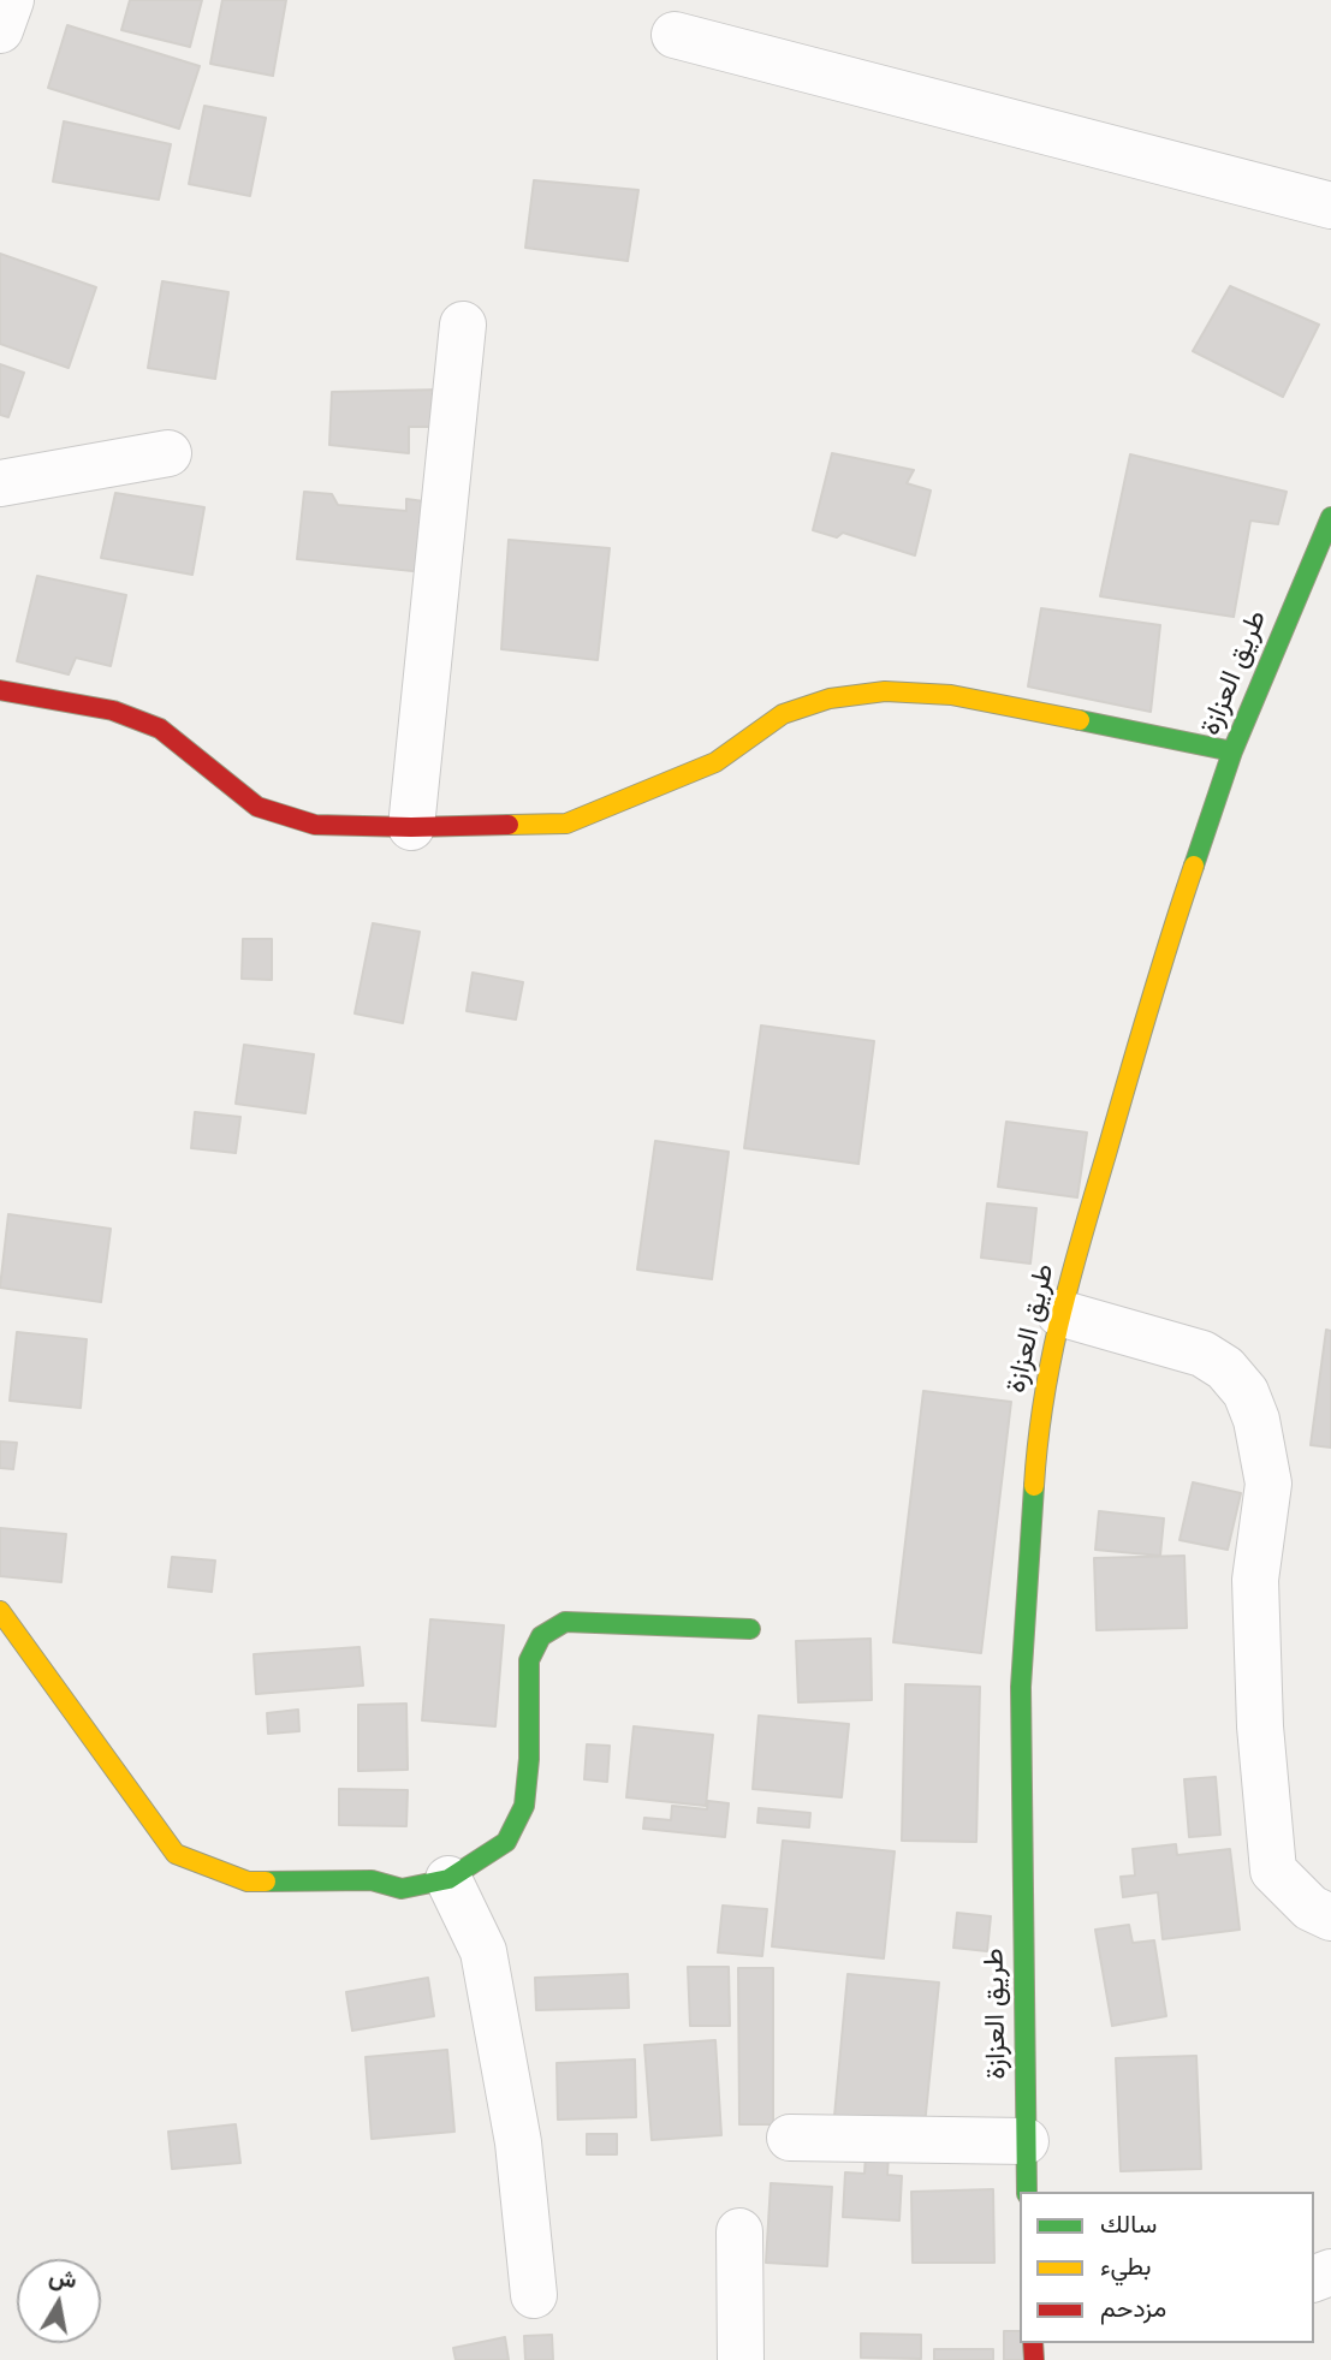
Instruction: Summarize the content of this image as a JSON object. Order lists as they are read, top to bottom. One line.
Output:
{"streets":{"street":["طريق العزازة"]},"legend":["سالك","بطيء","مزدحم"],"north":"top"}
